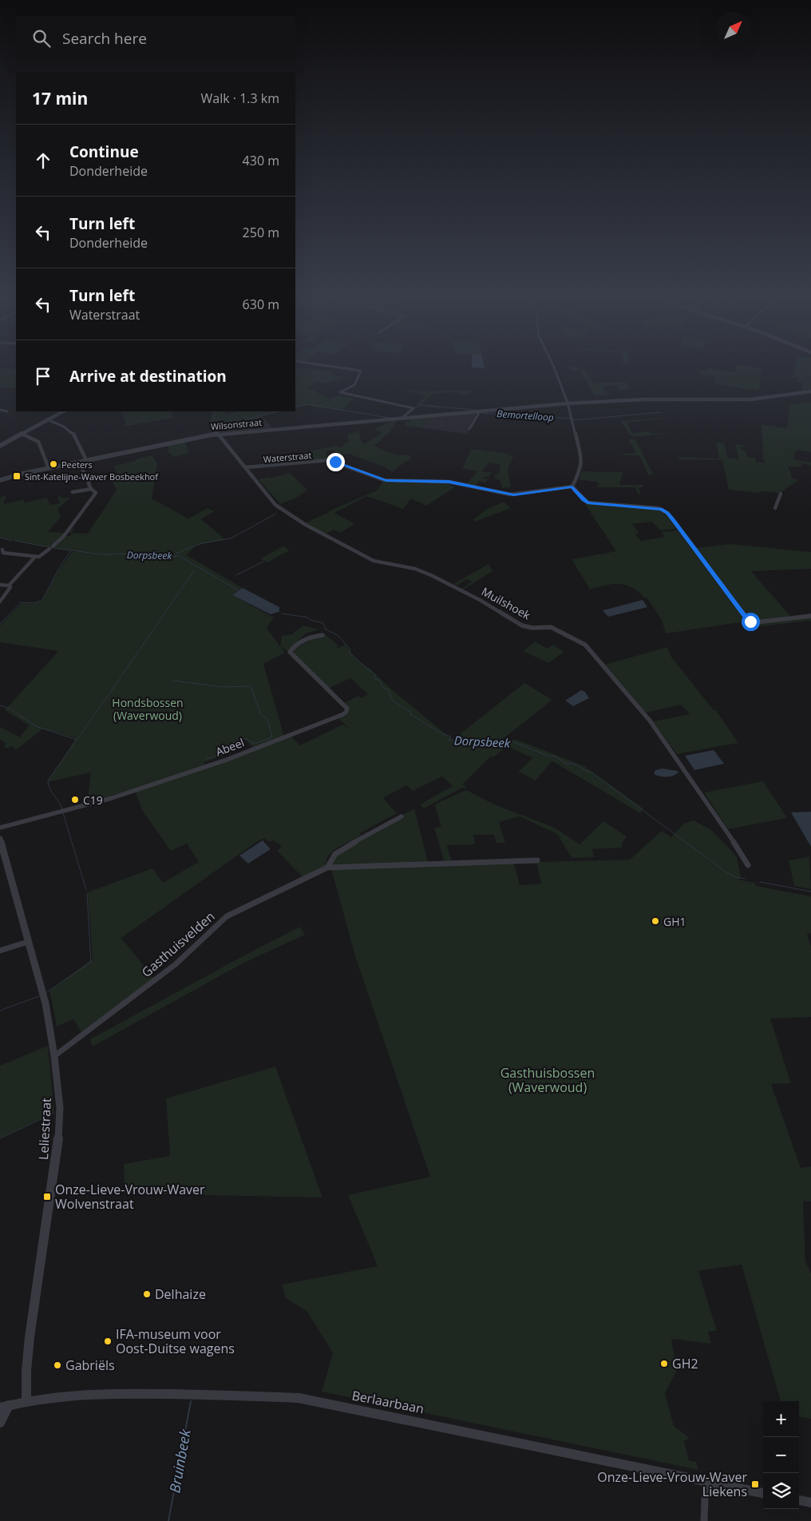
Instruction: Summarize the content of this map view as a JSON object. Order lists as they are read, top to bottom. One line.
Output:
{"streets":{"street":["Wilsonstraat","Waterstraat","Muilshoek","Abeel","Gasthuisvelden","Leliestraat","Berlaarbaan"]},"crossings":[["Wilsonstraat","Muilshoek"],["Waterstraat","Muilshoek"],["Gasthuisvelden","Leliestraat"],["Leliestraat","Berlaarbaan"]],"water":["Bemortelloop","Dorpsbeek","Bruinbeek"],"parks":["Hondsbossen (Waverwoud)","Gasthuisbossen (Waverwoud)"],"places":{"other":["Peeters","C19","GH1","Delhaize","IFA-museum voor Oost-Duitse wagens","GH2","Gabriëls"],"transit":["Sint-Katelijne-Waver Bosbeekhof","Onze-Lieve-Vrouw-Waver Wolvenstraat","Onze-Lieve-Vrouw-Waver Liekens"]},"north":"top right","page":{"search":"Search here","heading":["17 min","Walk · 1.3 km"],"list":[["Continue","Donderheide","430 m"],["Turn left","Donderheide","250 m"],["Turn left","Waterstraat","630 m"],"Arrive at destination"],"map_buttons":["+","−"]}}
